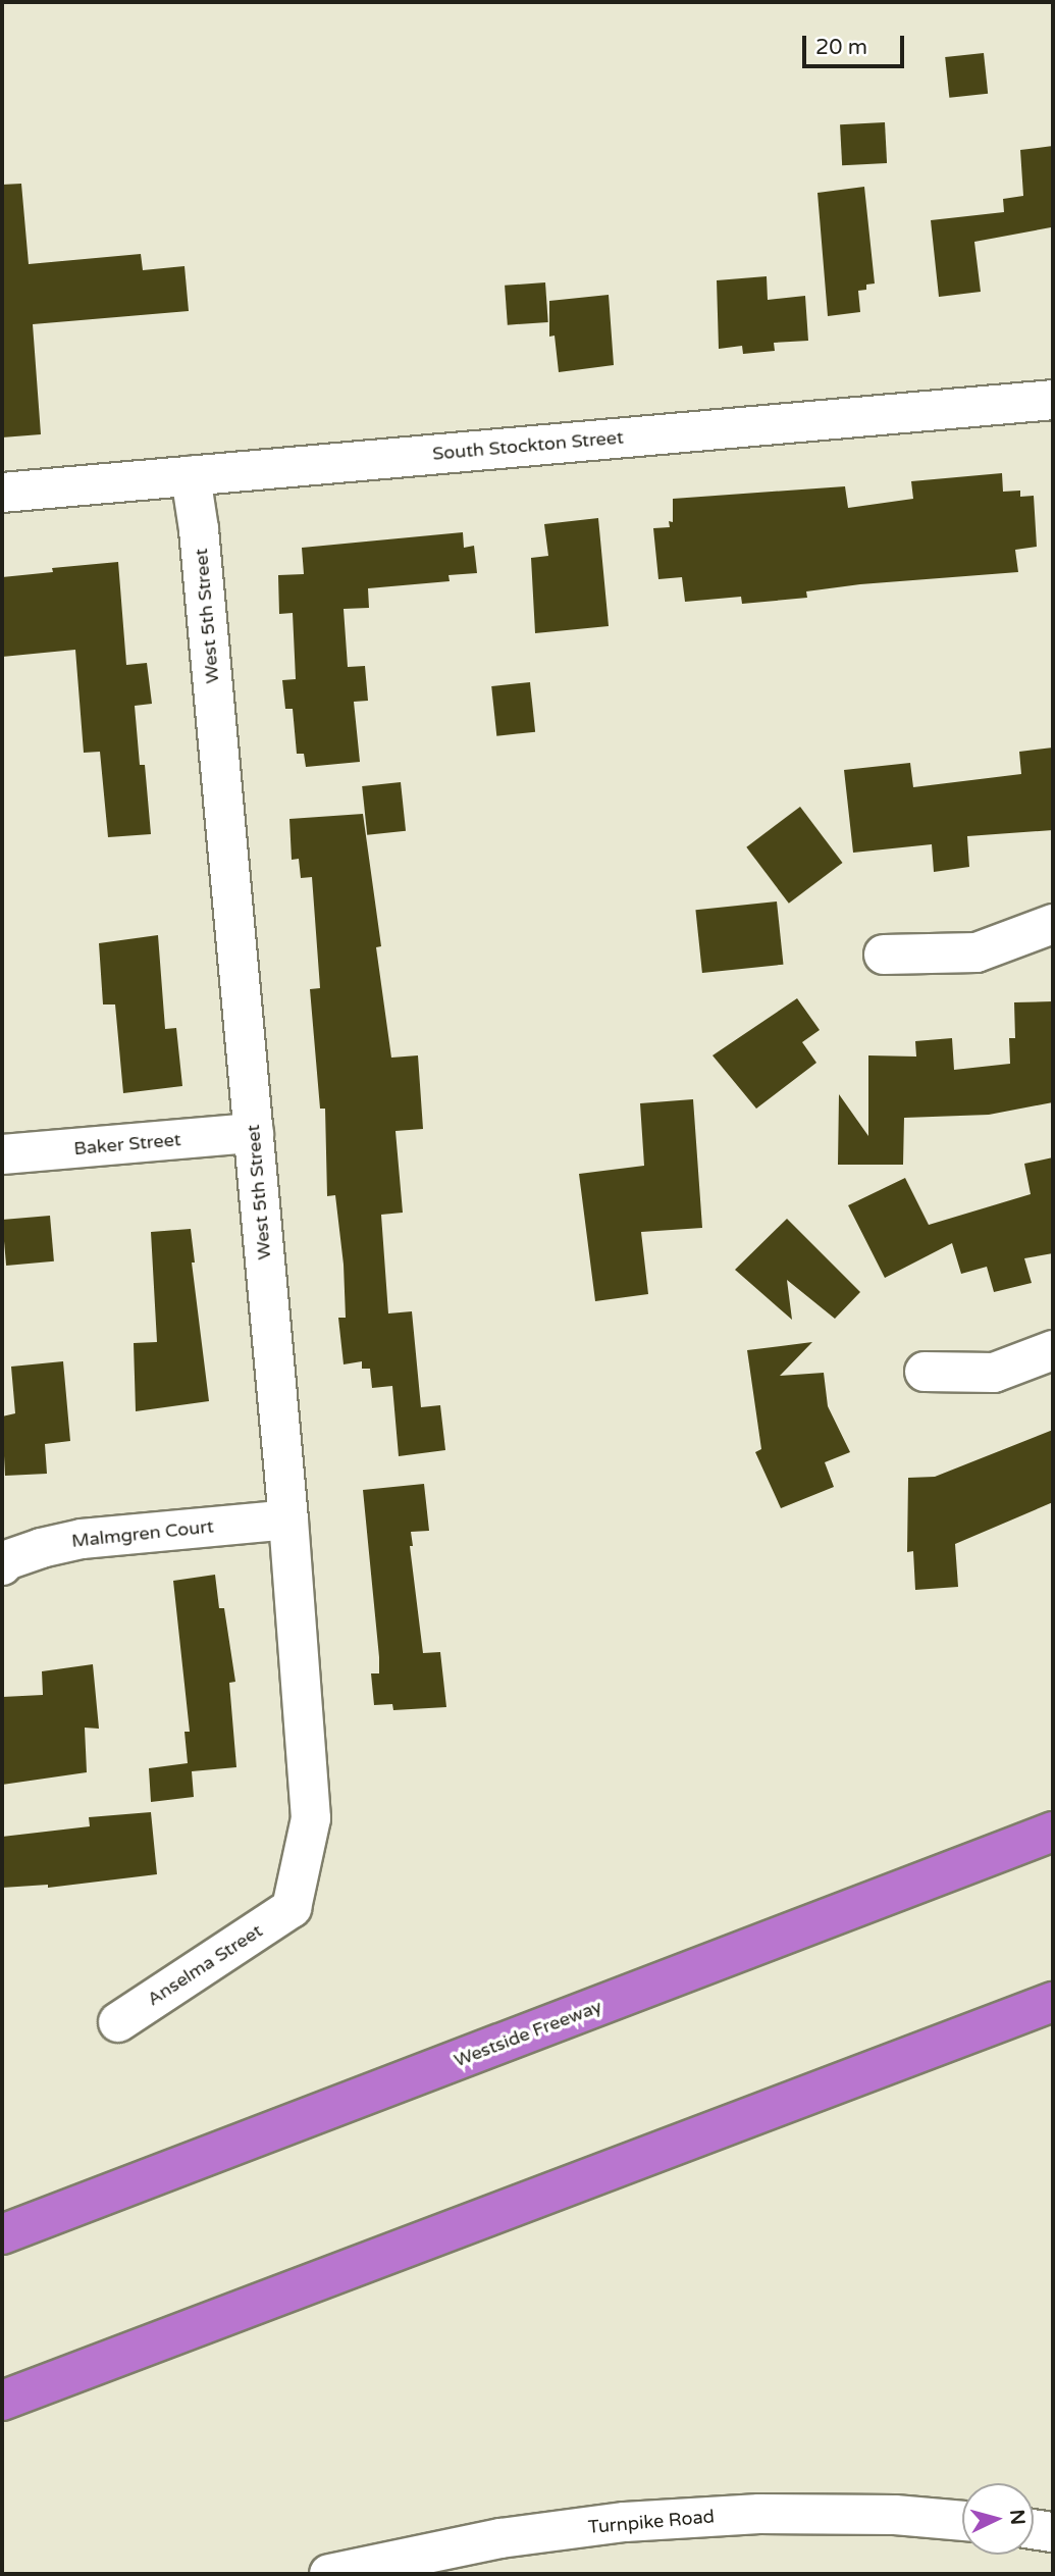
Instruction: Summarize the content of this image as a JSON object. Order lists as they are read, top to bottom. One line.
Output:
{"streets":{"highway":["Westside Freeway"],"street":["South Stockton Street","West 5th Street","Baker Street","Malmgren Court","Anselma Street","Turnpike Road"]},"crossings":[["South Stockton Street","West 5th Street"],["West 5th Street","Baker Street"],["West 5th Street","Malmgren Court"],["West 5th Street","Anselma Street"]],"scale_bar":"20 m","north":"right"}
